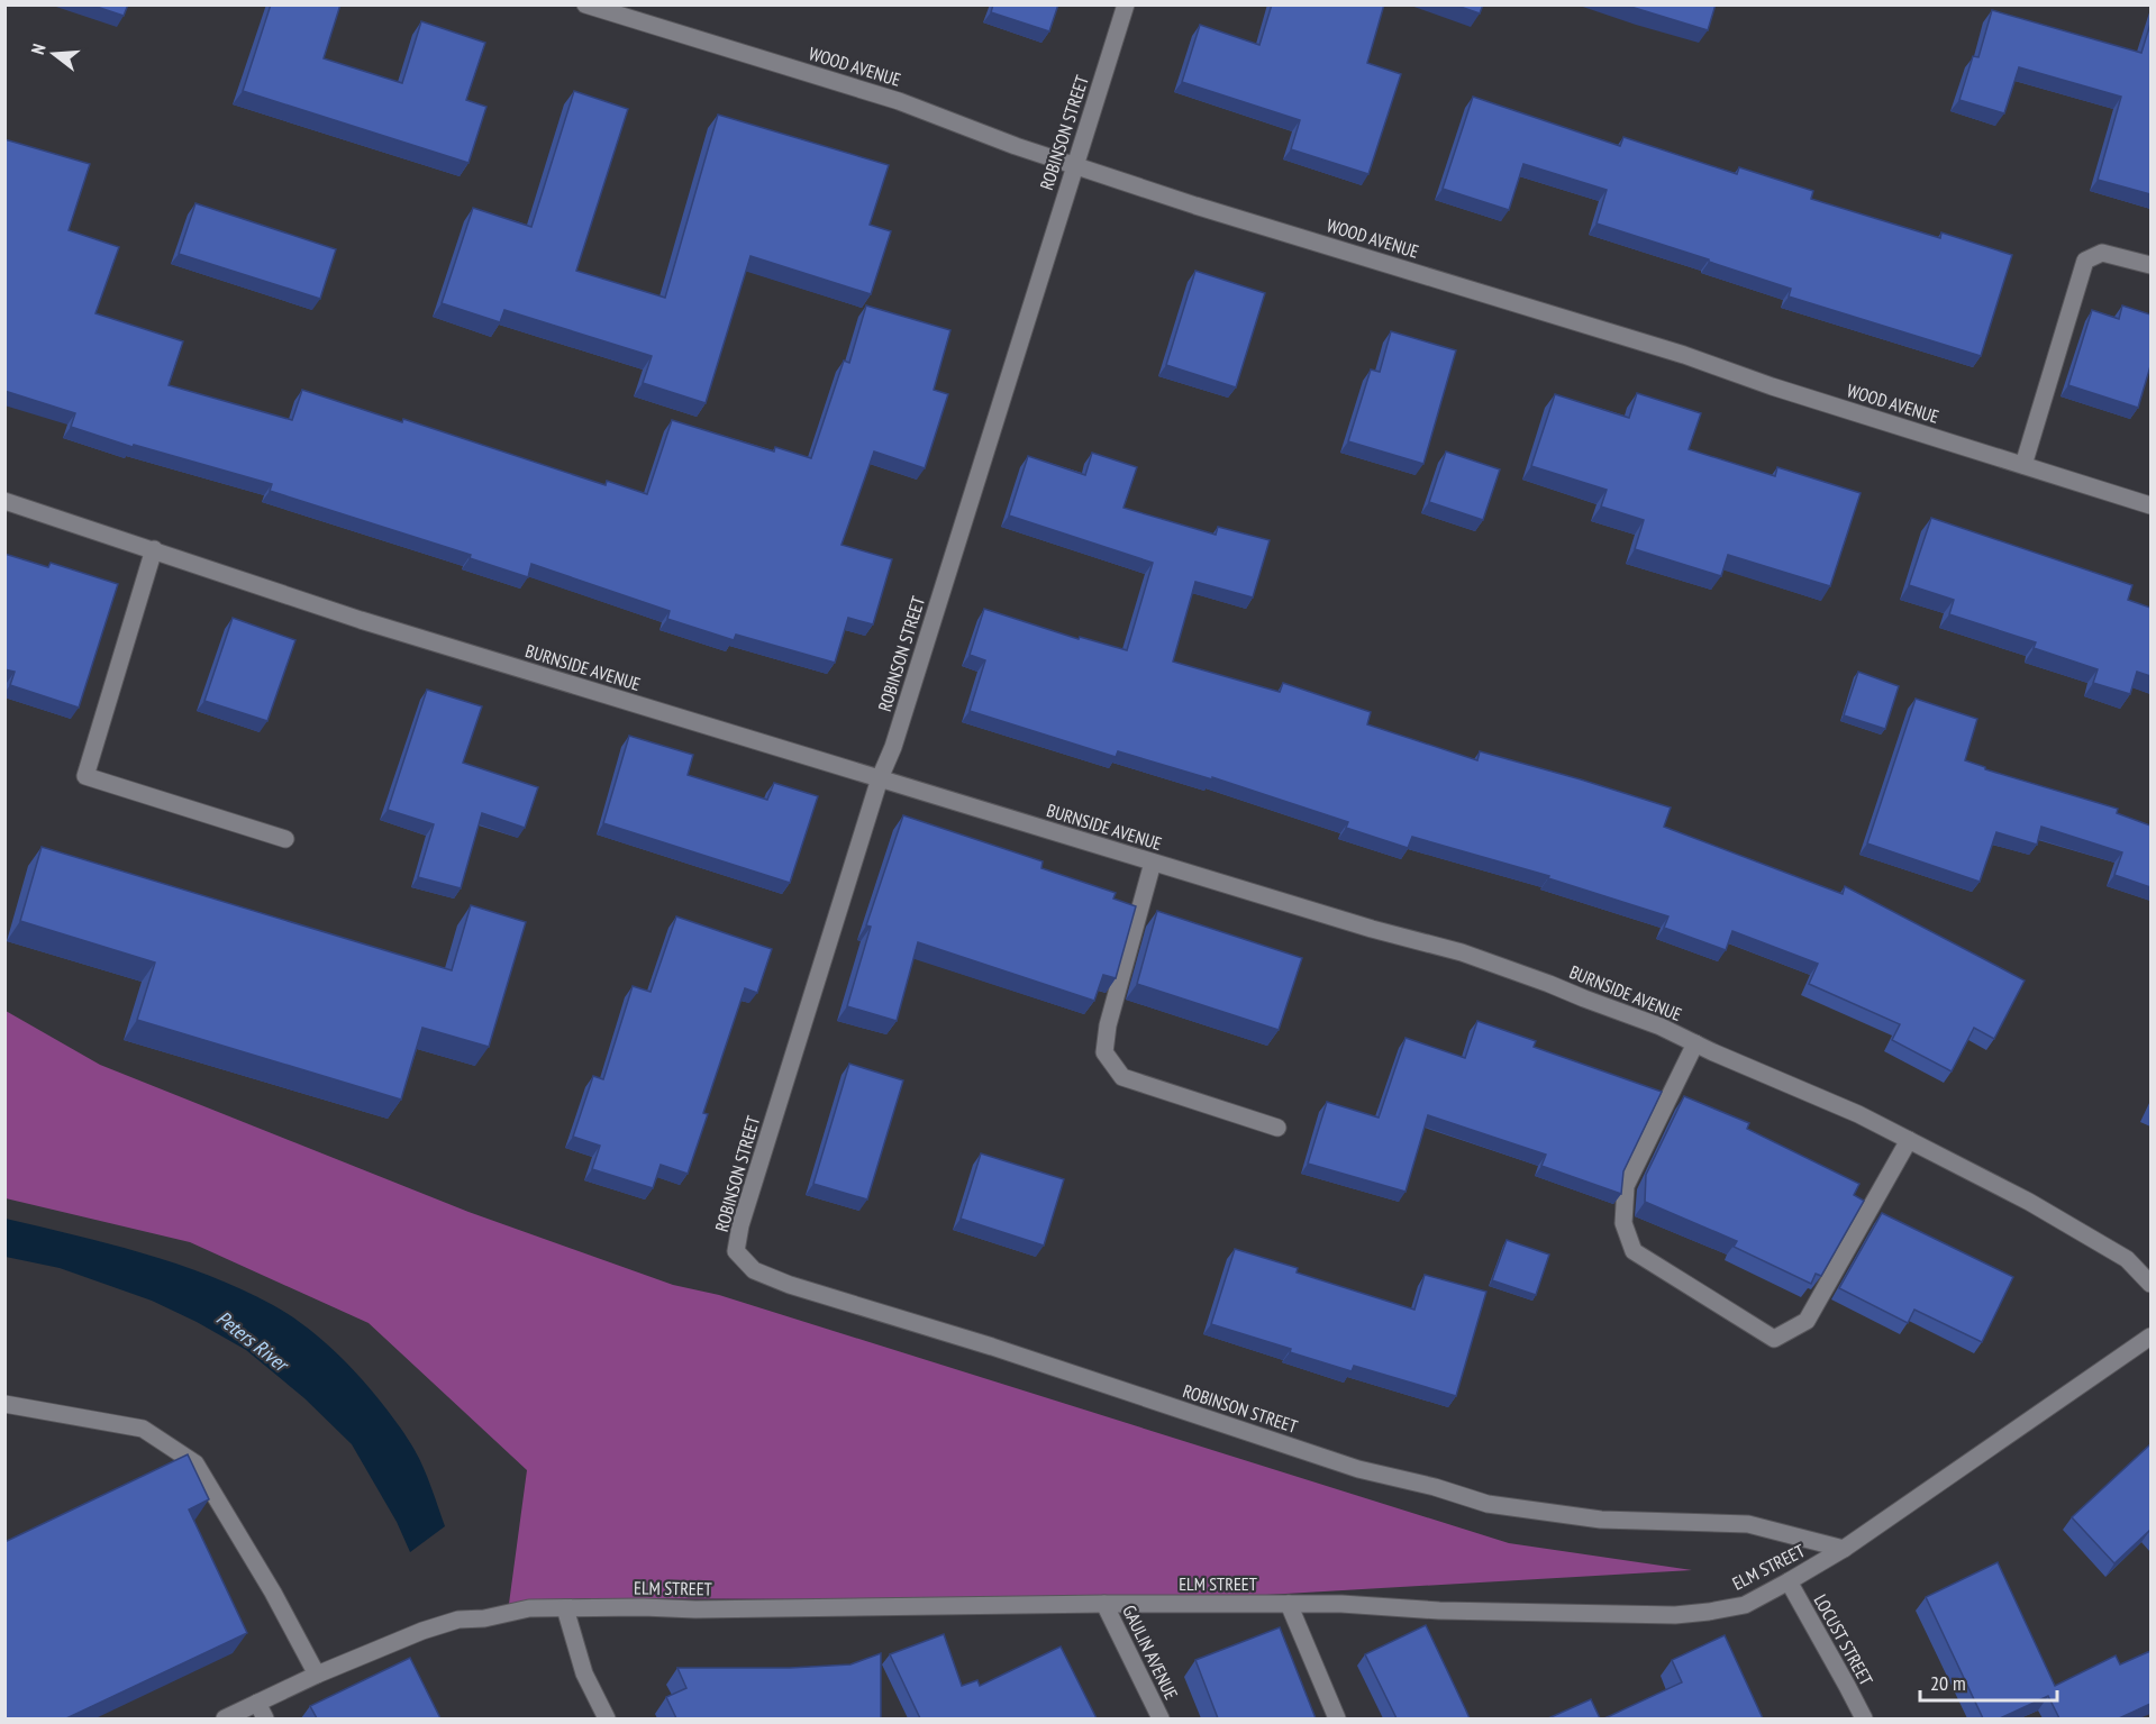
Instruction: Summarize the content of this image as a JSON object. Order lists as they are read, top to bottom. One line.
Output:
{"streets":{"street":["WOOD AVENUE","ROBINSON STREET","BURNSIDE AVENUE","ELM STREET","LOCUST STREET","GAULIN AVENUE"]},"crossings":[["WOOD AVENUE","ROBINSON STREET"],["ROBINSON STREET","BURNSIDE AVENUE"],["ROBINSON STREET","ELM STREET"],["ELM STREET","LOCUST STREET"],["ELM STREET","GAULIN AVENUE"]],"water":["Peters River"],"scale_bar":"20 m","north":"left"}
